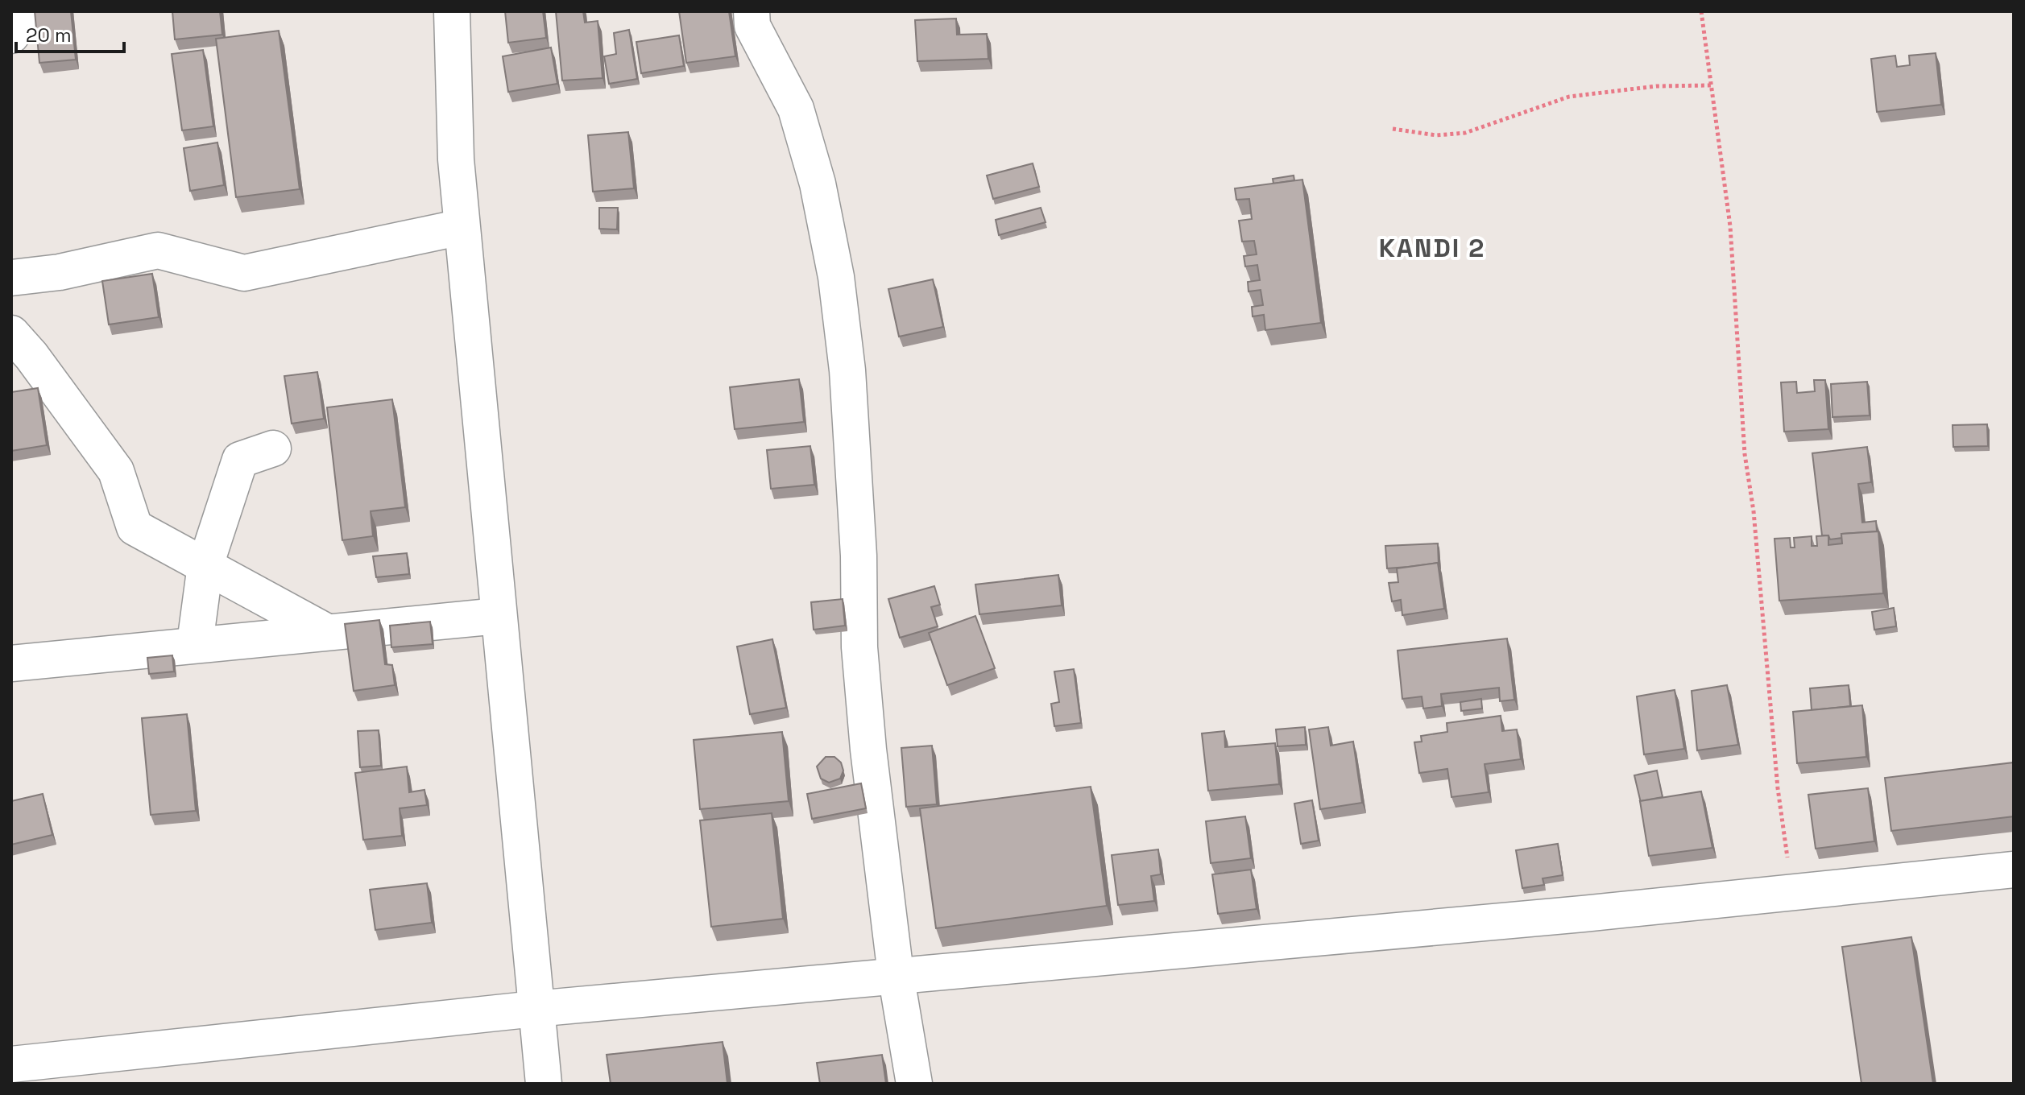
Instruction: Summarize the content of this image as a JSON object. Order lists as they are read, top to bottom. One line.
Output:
{"districts":["KANDI 2"],"scale_bar":"20 m"}
